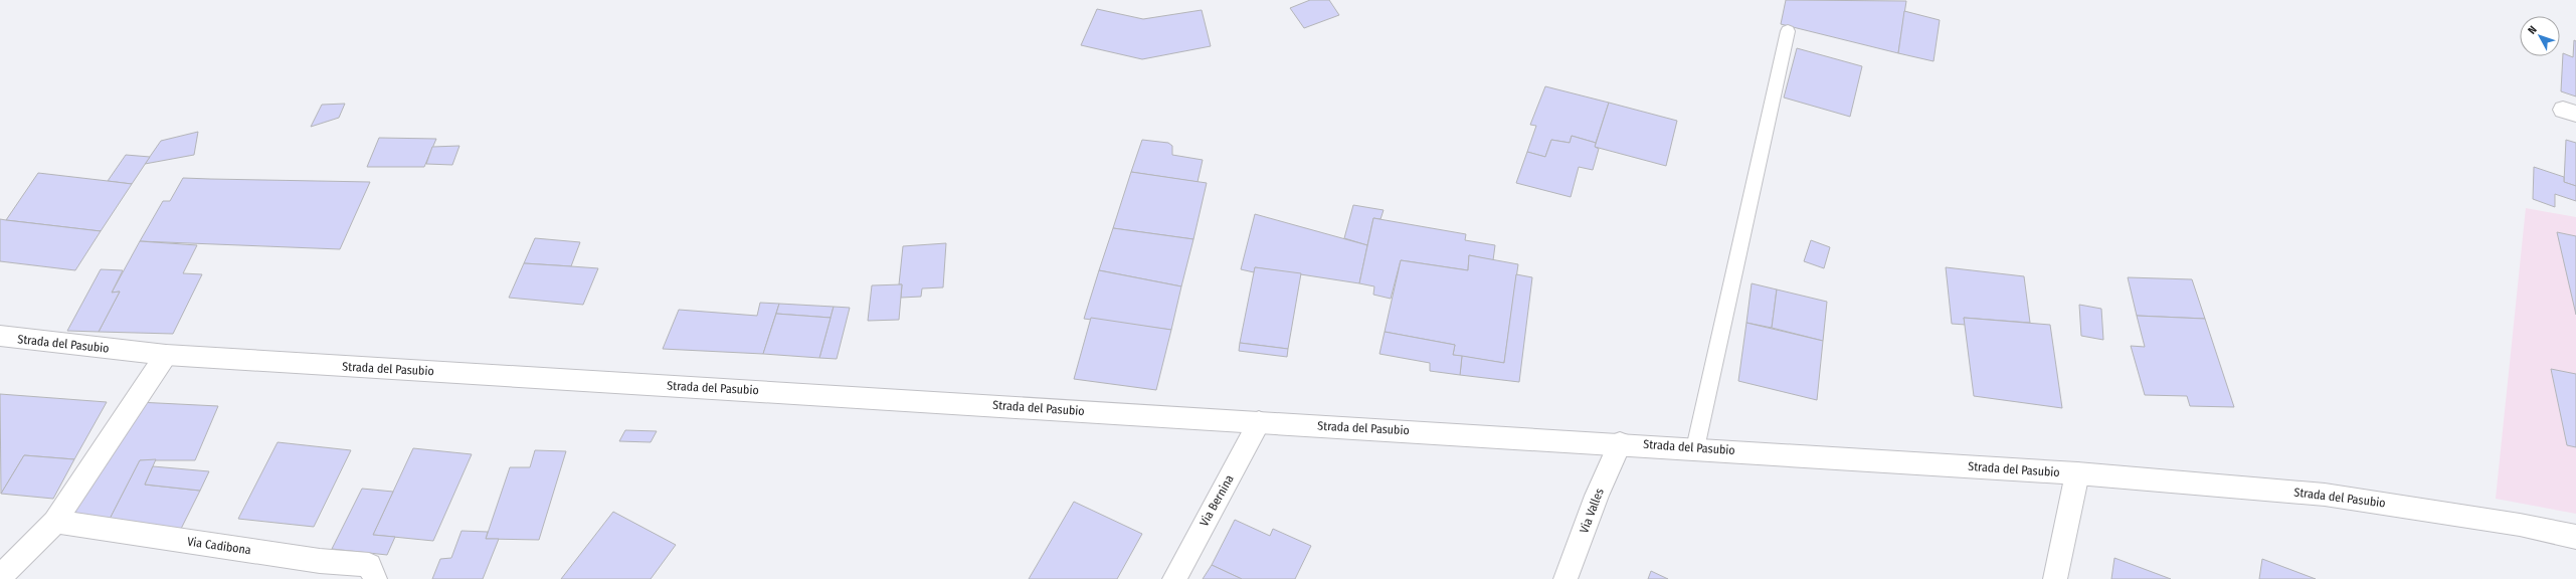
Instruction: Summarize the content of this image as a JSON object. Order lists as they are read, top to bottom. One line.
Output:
{"streets":{"main road":["Strada del Pasubio","Via Bernina","Via Valles","Via Cadibona"]},"crossings":[["Strada del Pasubio","Via Bernina"],["Strada del Pasubio","Via Valles"]],"north":"top left"}
